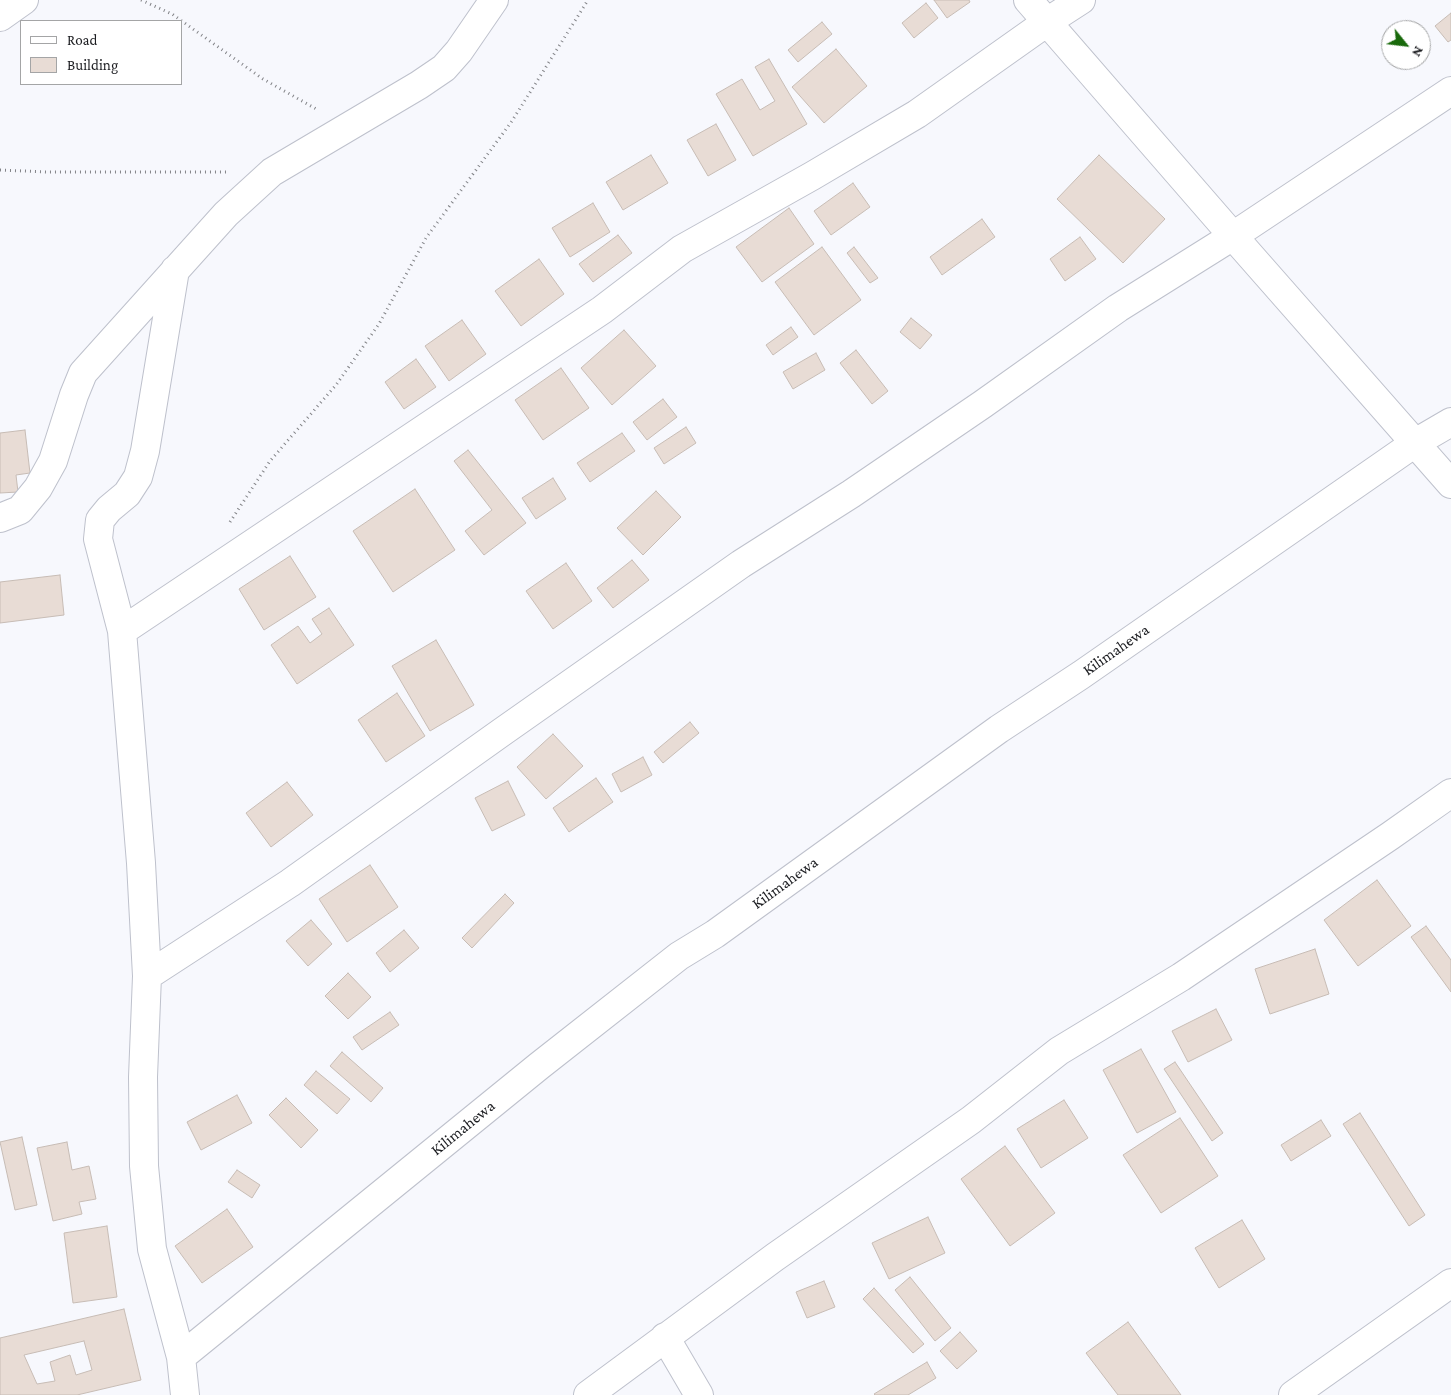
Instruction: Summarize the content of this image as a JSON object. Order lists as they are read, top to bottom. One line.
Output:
{"streets":{"street":["Kilimahewa"]},"legend":["Road","Building"],"north":"bottom right"}
